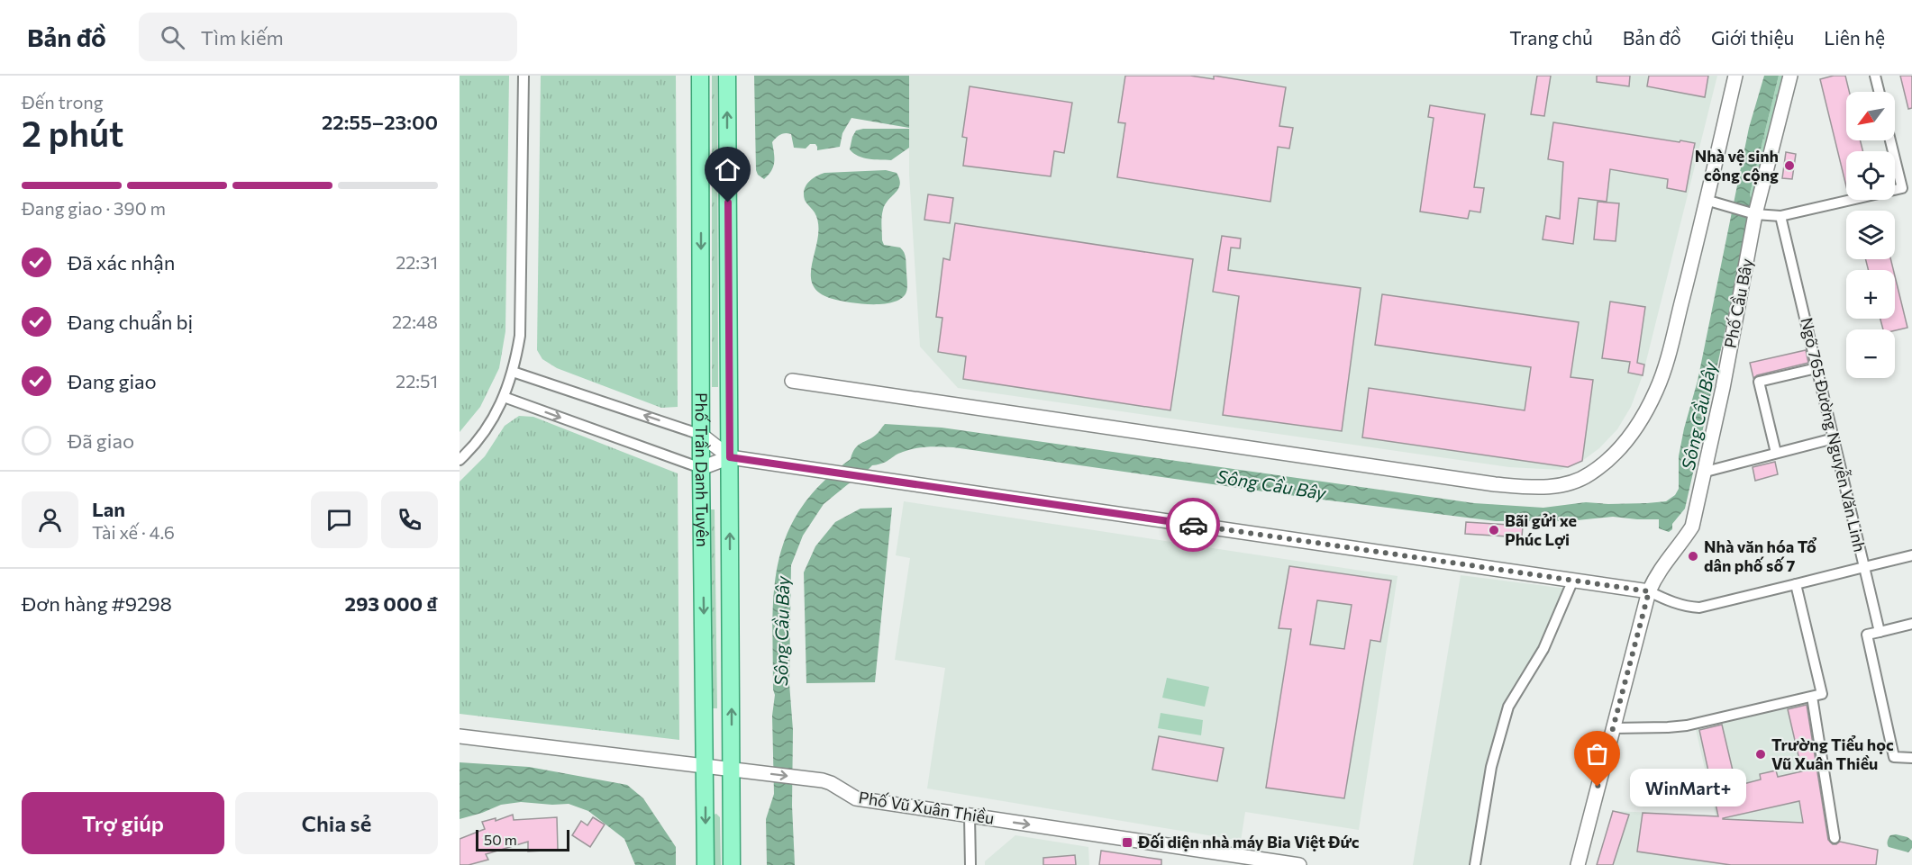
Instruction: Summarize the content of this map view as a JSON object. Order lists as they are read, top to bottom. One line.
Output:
{"streets":{"main road":["Phố Trần Danh Tuyên"],"street":["Phố Cầu Bây","Ngõ 765 Đường Nguyễn Văn Linh","Phố Vũ Xuân Thiều"]},"crossings":[["Phố Cầu Bây","Ngõ 765 Đường Nguyễn Văn Linh"],["Phố Trần Danh Tuyên","Phố Vũ Xuân Thiều"]],"one_way":["Phố Vũ Xuân Thiều"],"water":["Sông Cầu Bây"],"places":{"other":["Nhà vệ sinh công cộng","Bãi gửi xe Phúc Lợi","Nhà văn hóa Tổ dân phố số 7","Trường Tiểu học Vũ Xuân Thiều","WinMart+"],"transit":["Đối diện nhà máy Bia Việt Đức"]},"scale_bar":"50 m","north":"bottom left","page":{"header":"Bản đồ","search":"Tìm kiếm","nav":["Trang chủ","Bản đồ","Giới thiệu","Liên hệ"],"heading":["2 phút","Đến trong","22:55–23:00"],"panel":["Lan","Tài xế · 4.6","Đơn hàng #9298","293 000 ₫"],"map_buttons":["+","−"],"bar":"Đang giao · 390 m","list":[["Đã xác nhận","22:31"],["Đang chuẩn bị","22:48"],["Đang giao","22:51"],"Đã giao"],"bubble":"WinMart+","buttons":["Trợ giúp","Chia sẻ"],"scale":"50 m"}}
